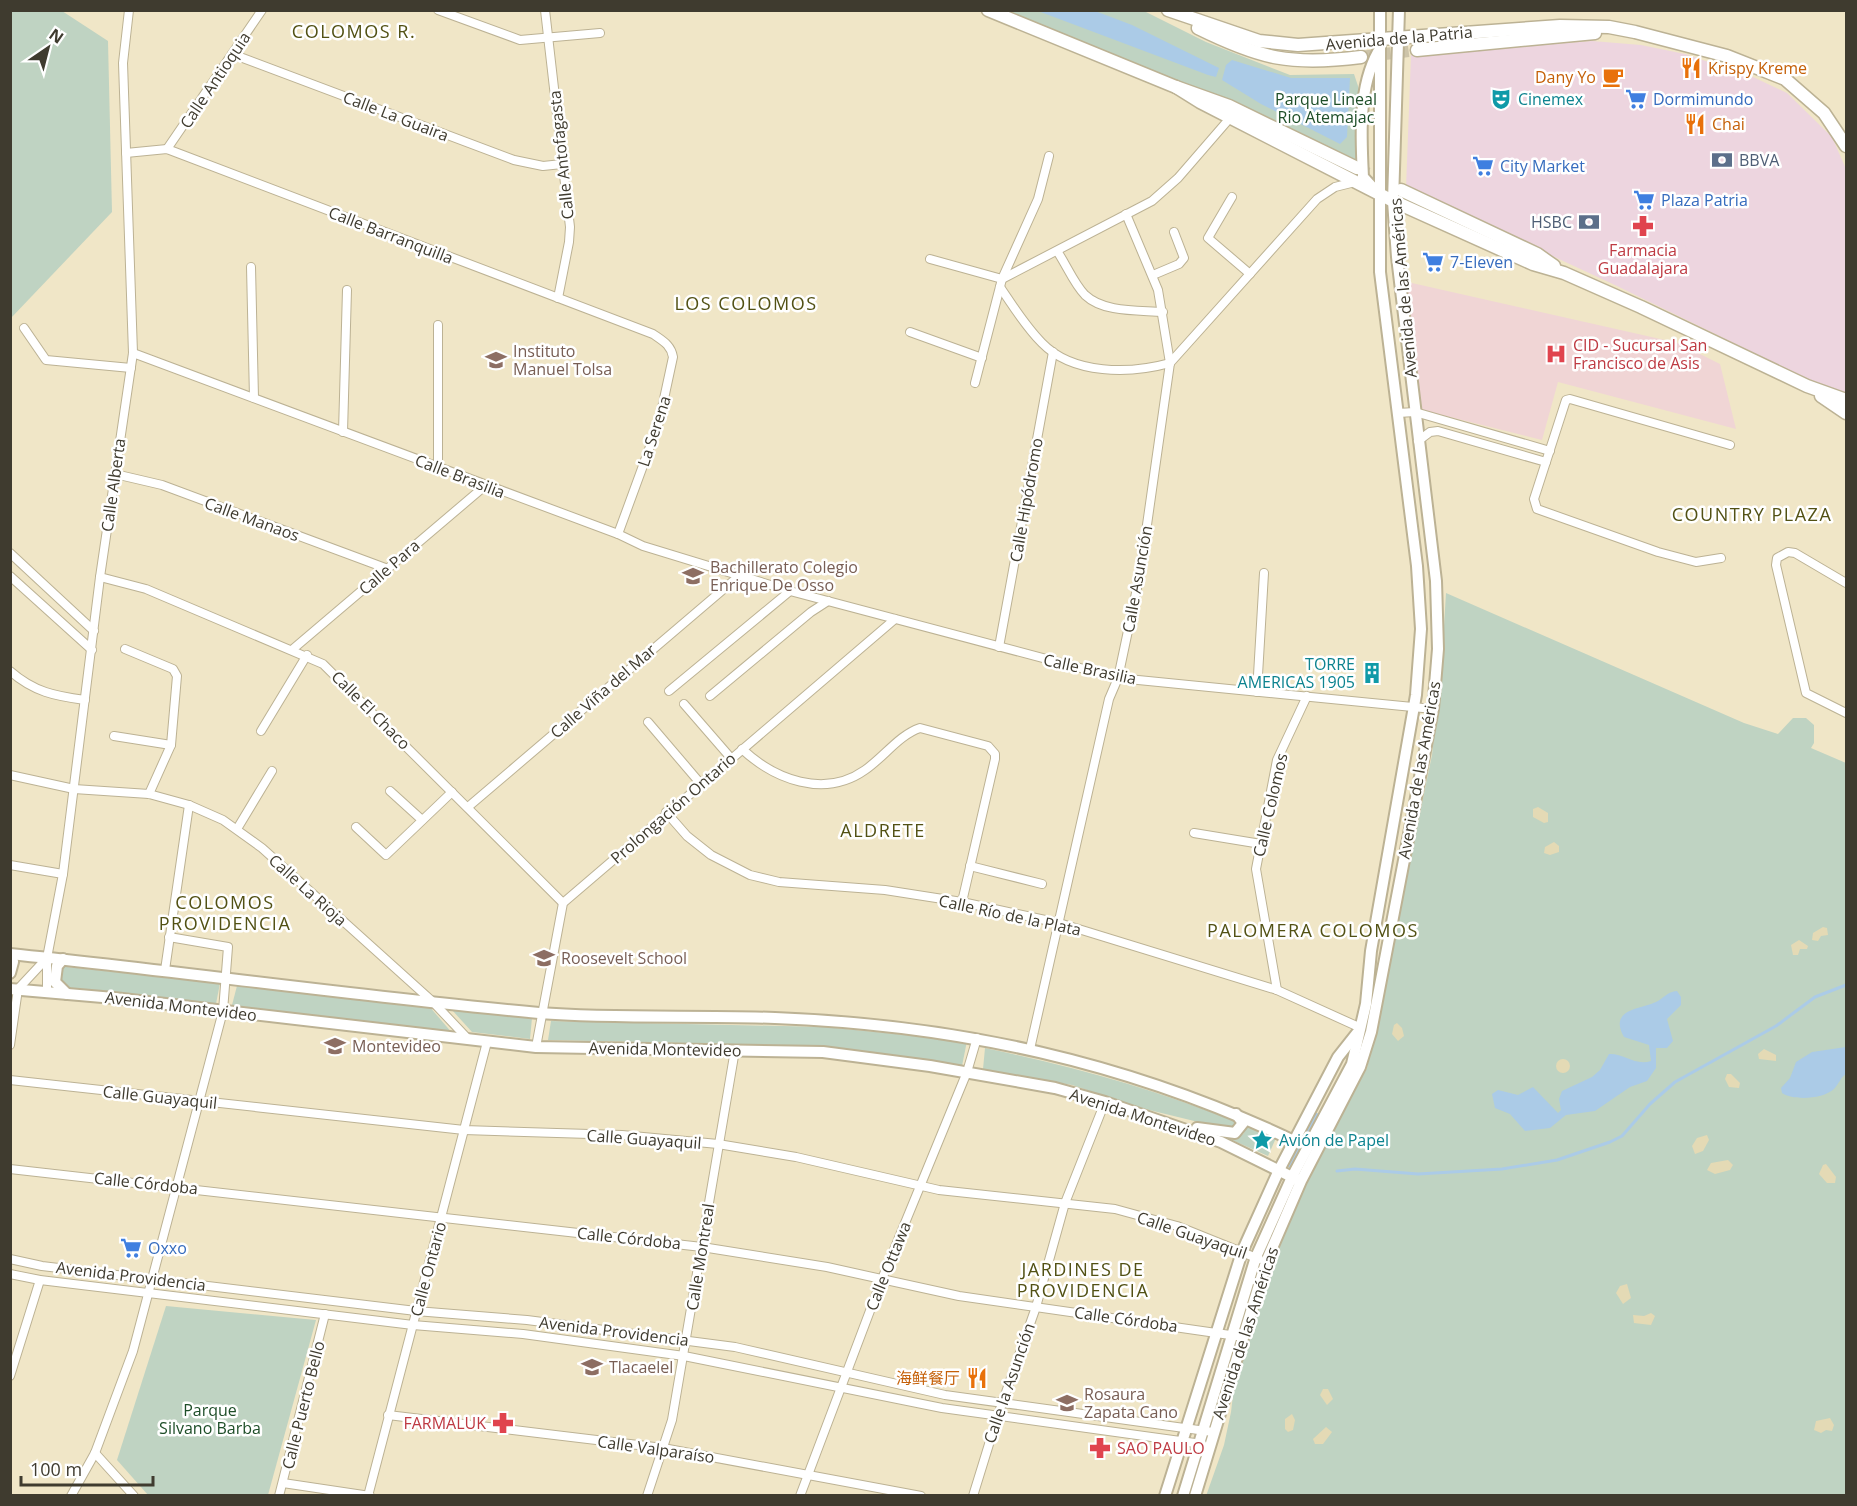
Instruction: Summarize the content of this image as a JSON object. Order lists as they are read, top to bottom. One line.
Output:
{"streets":{"main road":["Avenida de la Patria","Avenida de las Américas","Avenida Montevideo"],"street":["Calle Antioquia","Calle La Guaira","Calle Antofagasta","Calle Barranquilla","La Serena","Calle Brasilia","Calle Alberta","Calle Hipódromo","Calle Manaos","Calle Para","Calle Asunción","Calle Viña del Mar","Calle El Chaco","Calle Colomos","Prolongación Ontario","Calle La Rioja","Calle Río de la Plata","Calle Guayaquil","Calle Córdoba","Calle Montreal","Calle Ottawa","Calle Ontario","Avenida Providencia","Calle la Asunción","Calle Puerto Bello","Calle Valparaíso"]},"crossings":[["Avenida de la Patria","Avenida de las Américas"],["Calle Antioquia","Calle La Guaira"],["Calle Antioquia","Calle Barranquilla"],["Calle La Guaira","Calle Antofagasta"],["Calle Antofagasta","Calle Barranquilla"],["Calle Barranquilla","La Serena"],["Calle Barranquilla","Calle Alberta"],["Avenida de las Américas","Calle Brasilia"],["Avenida de las Américas","Calle Río de la Plata"],["Avenida de las Américas","Avenida Montevideo"],["Avenida de las Américas","Calle Guayaquil"],["Avenida de las Américas","Calle Córdoba"],["Avenida de las Américas","Avenida Providencia"],["La Serena","Calle Brasilia"],["Calle Brasilia","Calle Alberta"],["Calle Brasilia","Calle Hipódromo"],["Calle Brasilia","Calle Para"],["Calle Brasilia","Calle Asunción"],["Calle Brasilia","Calle Viña del Mar"],["Calle Brasilia","Calle Colomos"],["Calle Brasilia","Prolongación Ontario"],["Calle Alberta","Calle Manaos"],["Calle Alberta","Calle El Chaco"],["Calle Alberta","Calle La Rioja"],["Calle Alberta","Avenida Montevideo"],["Calle Manaos","Calle Para"],["Calle Para","Calle El Chaco"],["Calle Asunción","Calle Río de la Plata"],["Calle Asunción","Avenida Montevideo"],["Calle Viña del Mar","Calle El Chaco"],["Calle El Chaco","Prolongación Ontario"],["Calle Colomos","Calle Río de la Plata"],["Prolongación Ontario","Calle Río de la Plata"],["Calle La Rioja","Avenida Montevideo"],["Avenida Montevideo","Calle Montreal"],["Avenida Montevideo","Calle Ottawa"],["Avenida Montevideo","Calle Ontario"],["Avenida Montevideo","Calle la Asunción"],["Calle Guayaquil","Calle Montreal"],["Calle Guayaquil","Calle Ottawa"],["Calle Guayaquil","Calle Ontario"],["Calle Guayaquil","Calle la Asunción"],["Calle Córdoba","Calle Montreal"],["Calle Córdoba","Calle Ottawa"],["Calle Córdoba","Calle Ontario"],["Calle Córdoba","Calle la Asunción"],["Calle Montreal","Avenida Providencia"],["Calle Montreal","Calle Valparaíso"],["Calle Ottawa","Avenida Providencia"],["Calle Ottawa","Calle Valparaíso"],["Calle Ontario","Avenida Providencia"],["Calle Ontario","Calle Valparaíso"],["Avenida Providencia","Calle la Asunción"],["Avenida Providencia","Calle Puerto Bello"]],"districts":["COLOMOS R.","LOS COLOMOS","COUNTRY PLAZA","ALDRETE","COLOMOS PROVIDENCIA","PALOMERA COLOMOS","JARDINES DE PROVIDENCIA"],"parks":["Parque Lineal Rio Atemajac","Parque Silvano Barba"],"places":{"restaurant":["Krispy Kreme","Chai","海鲜餐厅"],"cafe":["Dany Yo"],"theatre":["Cinemex"],"supermarket":["Dormimundo","City Market","Plaza Patria","7-Eleven","Oxxo"],"bank":["BBVA","HSBC"],"pharmacy":["Farmacia Guadalajara","FARMALUK","SAO PAULO"],"hospital":["CID - Sucursal San Francisco de Asis"],"school or university":["Instituto Manuel Tolsa","Bachillerato Colegio Enrique De Osso","Roosevelt School","Montevideo","Tlacaelel","Rosaura Zapata Cano"],"building":["TORRE AMERICAS 1905"],"place":["Avión de Papel"]},"scale_bar":"100 m","north":"top right"}
